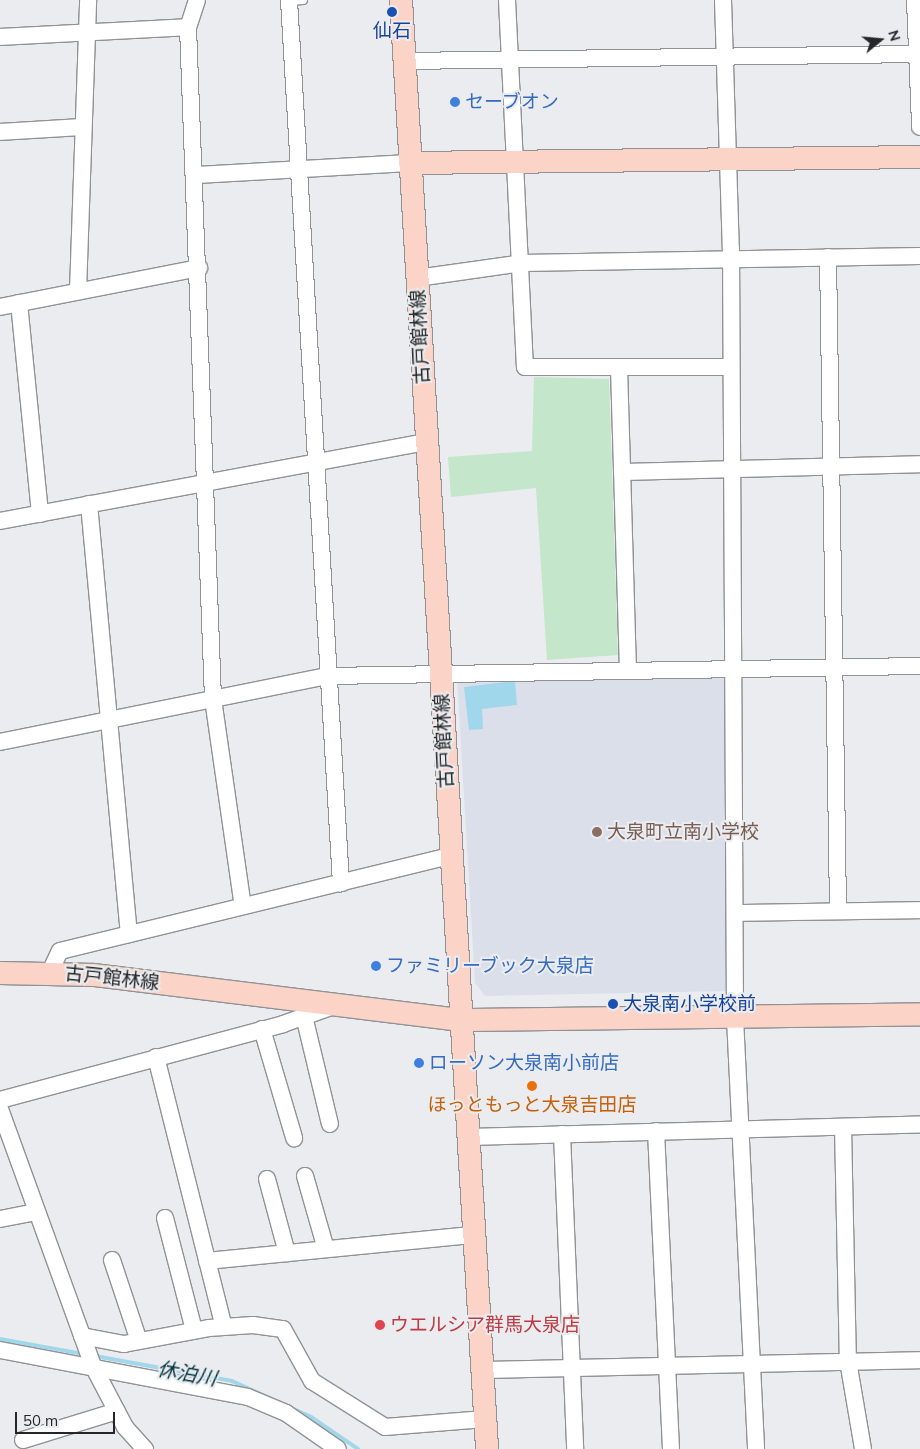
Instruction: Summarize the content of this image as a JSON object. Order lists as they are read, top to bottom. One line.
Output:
{"streets":{"main road":["古戸館林線"]},"water":["休泊川"],"places":["仙石","セーブオン","大泉町立南小学校","ファミリーブック大泉店","大泉南小学校前","ローソン大泉南小前店","ほっともっと大泉吉田店","ウエルシア群馬大泉店"],"scale_bar":"50 m","north":"right"}
